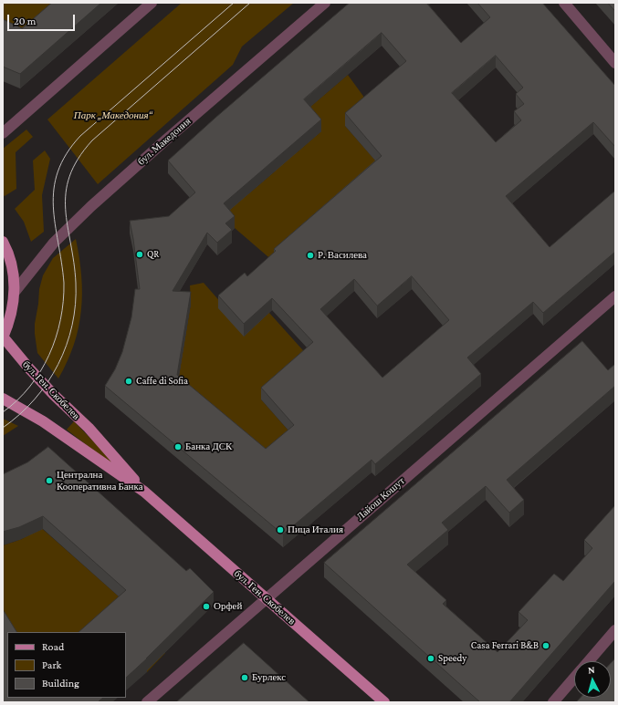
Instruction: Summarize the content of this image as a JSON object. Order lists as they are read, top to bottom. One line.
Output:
{"streets":{"main road":["бул. Ген. Скобелев"],"street":["бул. Македония","Лайош Кошут"]},"crossings":[["бул. Ген. Скобелев","Лайош Кошут"]],"parks":["Парк „Македония“"],"places":["QR","Р. Василева","Caffe di Sofia","Банка ДСК","Централна Кооперативна Банка","Пица Италия","Орфей","Casa Ferrari B&B","Speedy","Бурлекс"],"legend":["Road","Park","Building"],"scale_bar":"20 m","north":"top"}
